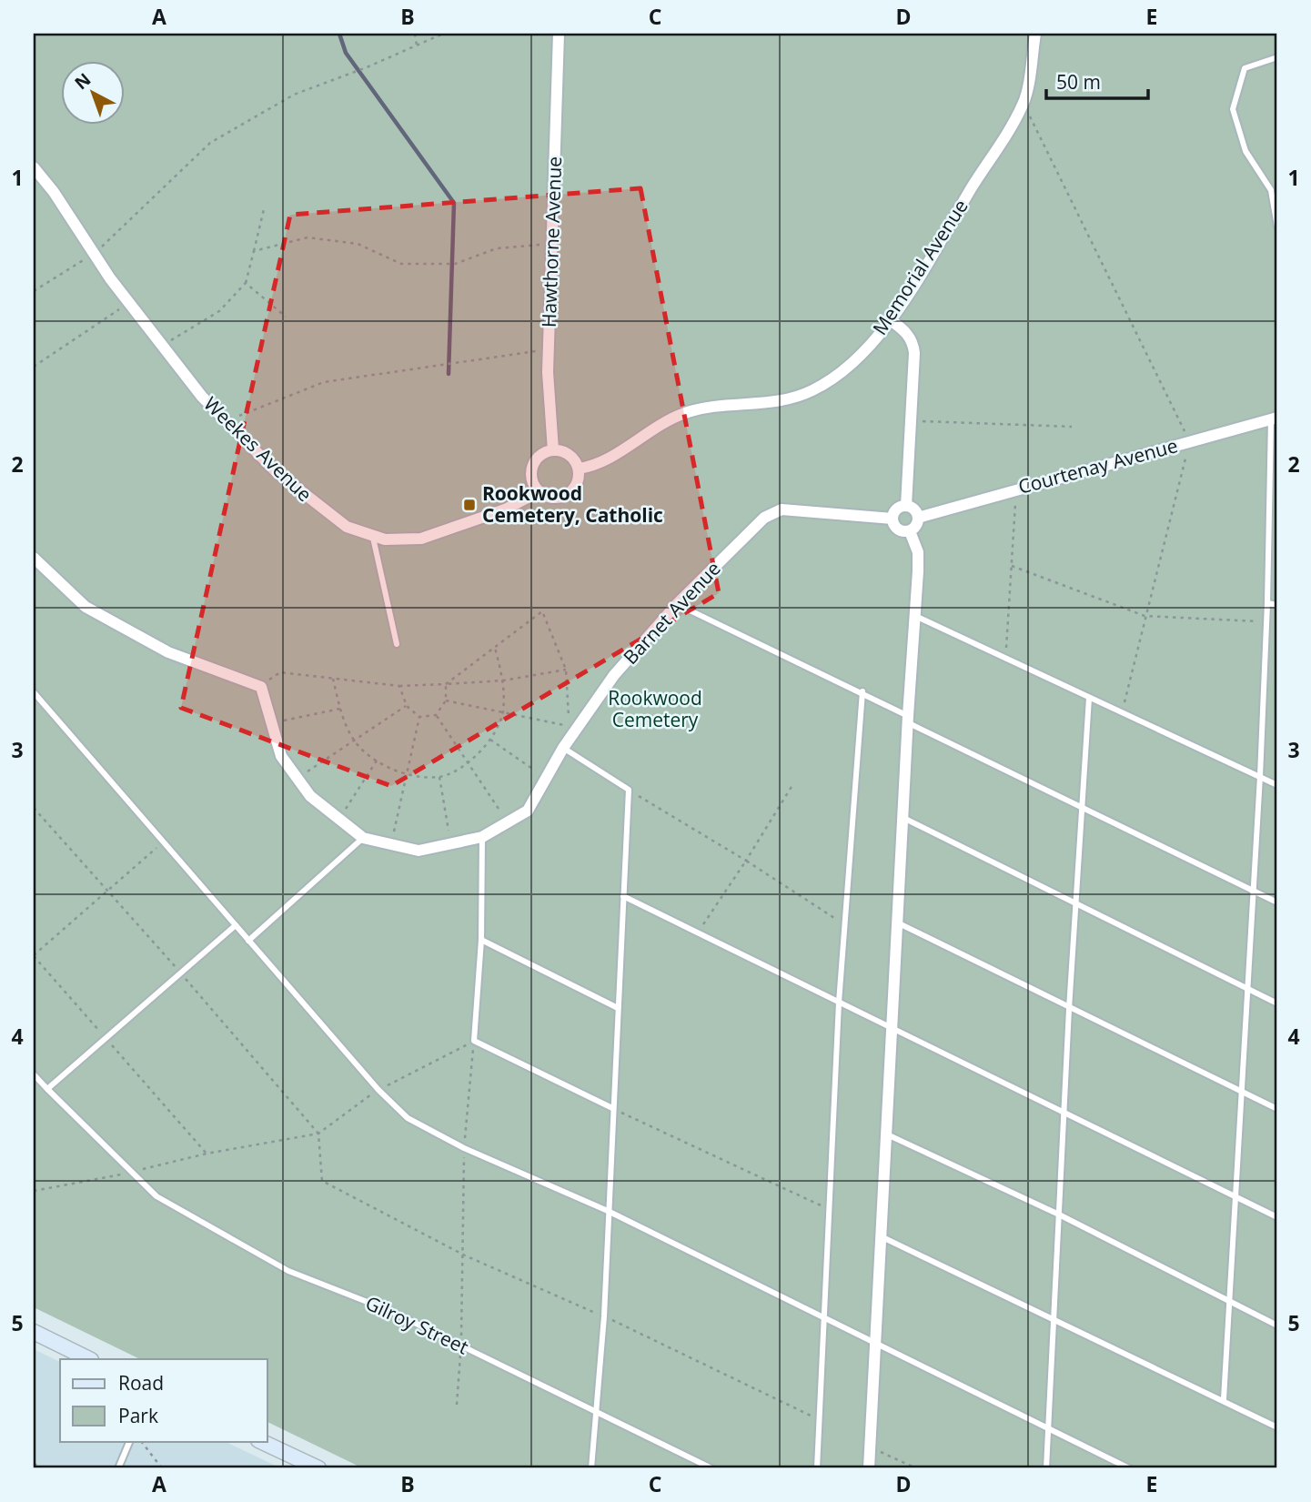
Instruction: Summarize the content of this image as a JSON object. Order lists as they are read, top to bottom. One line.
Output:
{"streets":{"street":["Hawthorne Avenue","Memorial Avenue","Weekes Avenue","Courtenay Avenue","Barnet Avenue"],"lane":["Gilroy Street"]},"crossings":[["Hawthorne Avenue","Memorial Avenue"],["Hawthorne Avenue","Weekes Avenue"],["Memorial Avenue","Weekes Avenue"],["Courtenay Avenue","Barnet Avenue"]],"parks":["Rookwood Cemetery"],"places":{"transit":["Rookwood Cemetery, Catholic"]},"legend":["Road","Park"],"scale_bar":"50 m","north":"top left","grid":{"columns":["A","B","C","D","E"],"rows":["1","2","3","4","5"]}}
